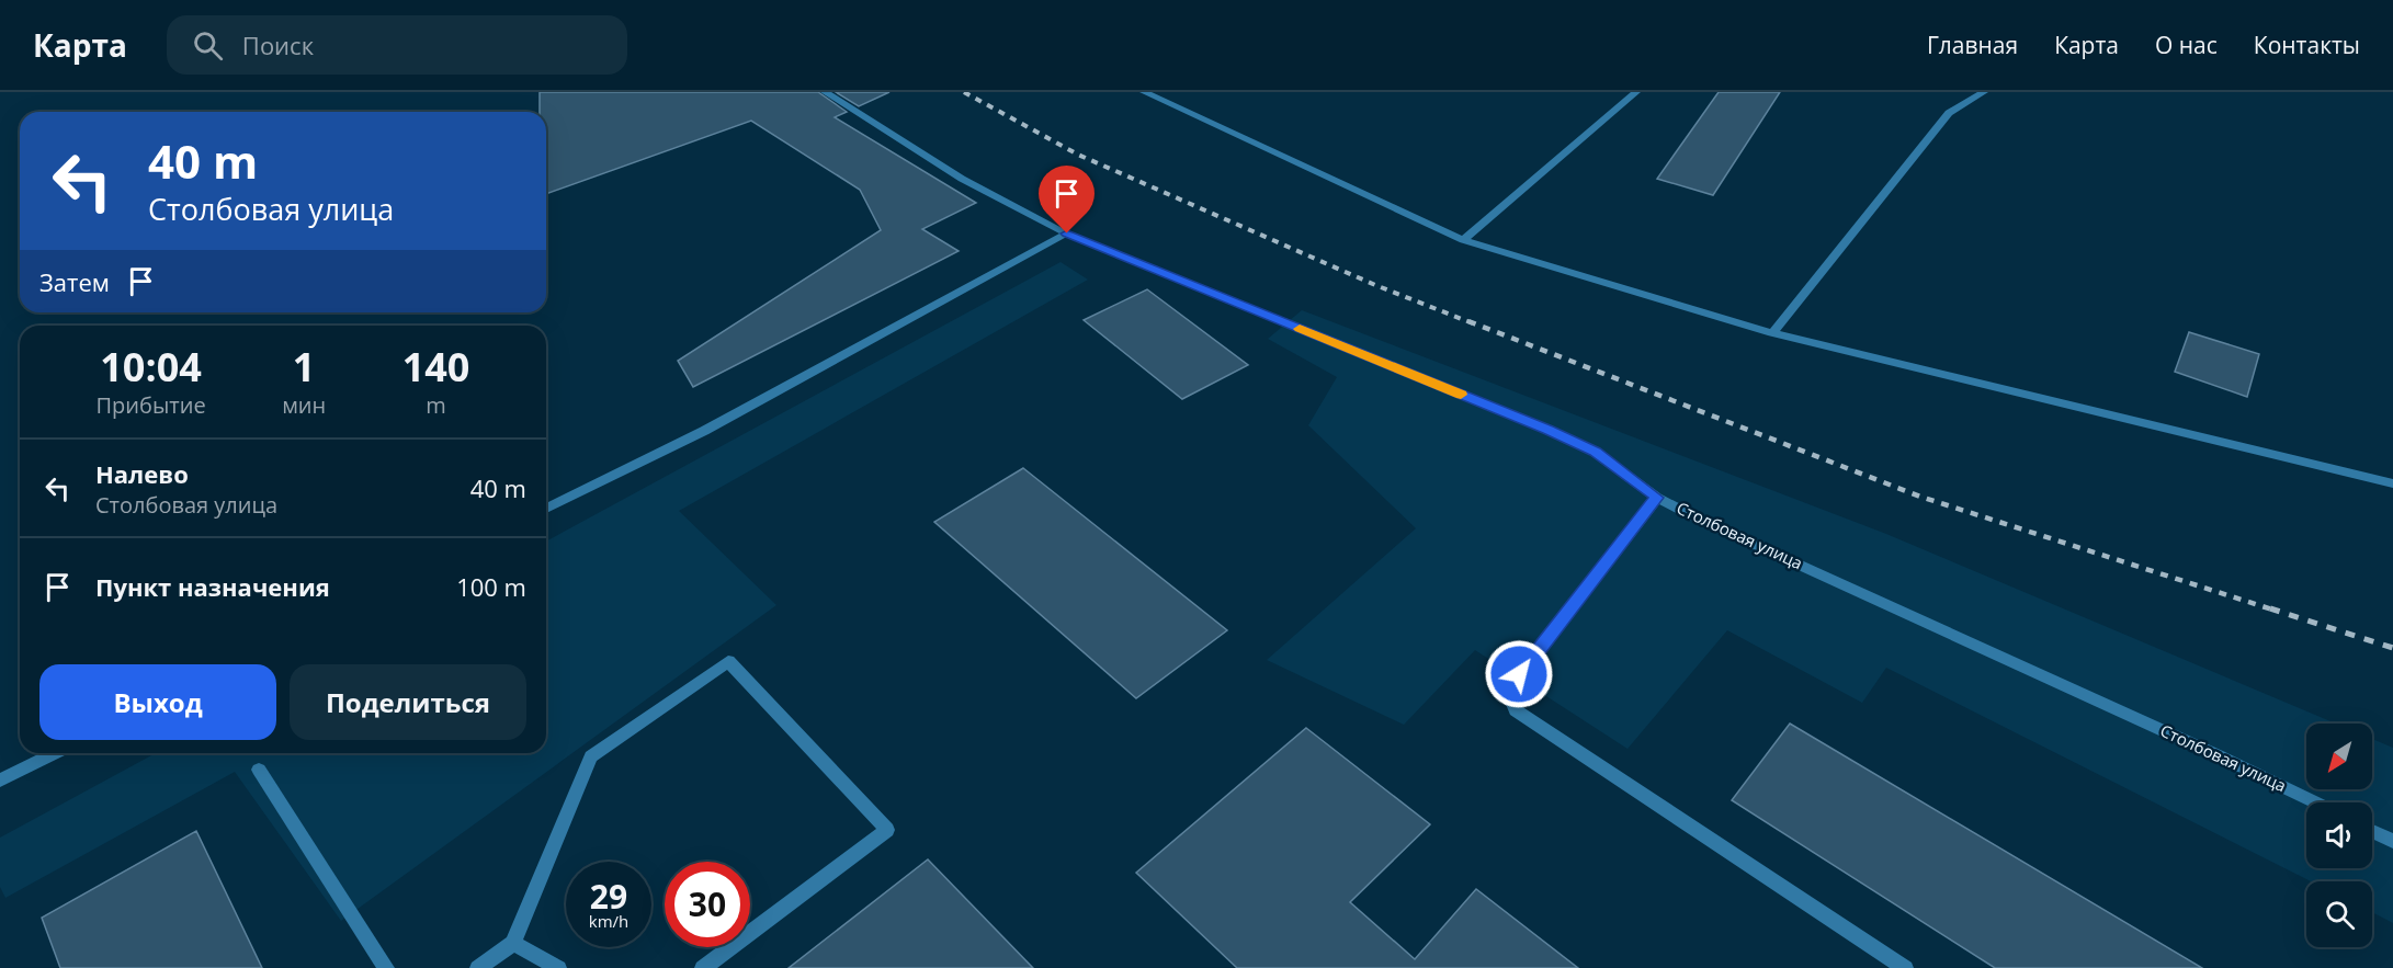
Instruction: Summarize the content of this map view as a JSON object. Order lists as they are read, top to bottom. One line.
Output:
{"streets":{"street":["Столбовая улица"]},"north":"bottom left","page":{"header":"Карта","search":"Поиск","nav":["Главная","Карта","О нас","Контакты"],"turn":["40 m","Столбовая улица"],"then":"Затем","eta":["10:04","Прибытие","1","мин","140","m"],"list":[{"name":"Налево","note":"Столбовая улица","value":"40 m"},{"name":"Пункт назначения","value":"100 m"}],"buttons":["Выход","Поделиться"],"speed":"29 km/h","limit":"30"}}
